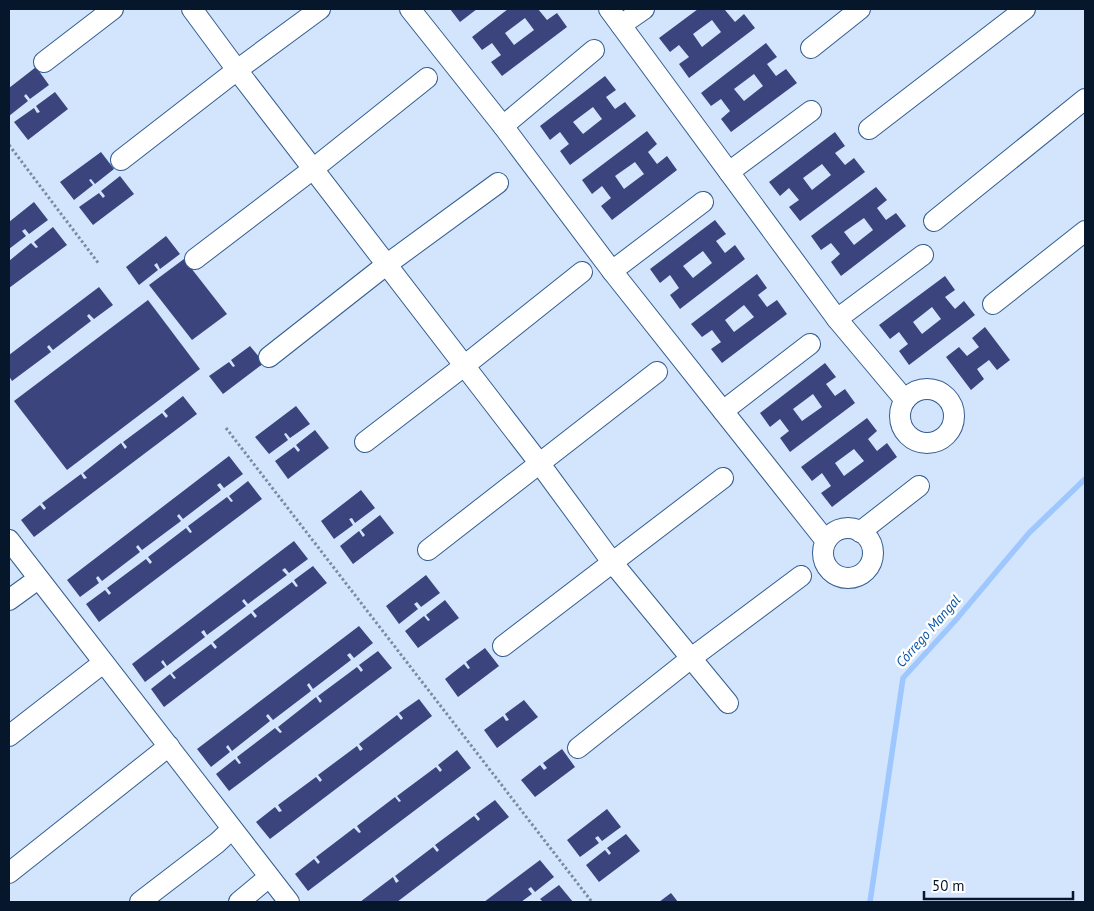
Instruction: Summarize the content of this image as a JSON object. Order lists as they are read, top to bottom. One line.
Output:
{"water":["Córrego Mangal"],"scale_bar":"50 m"}
